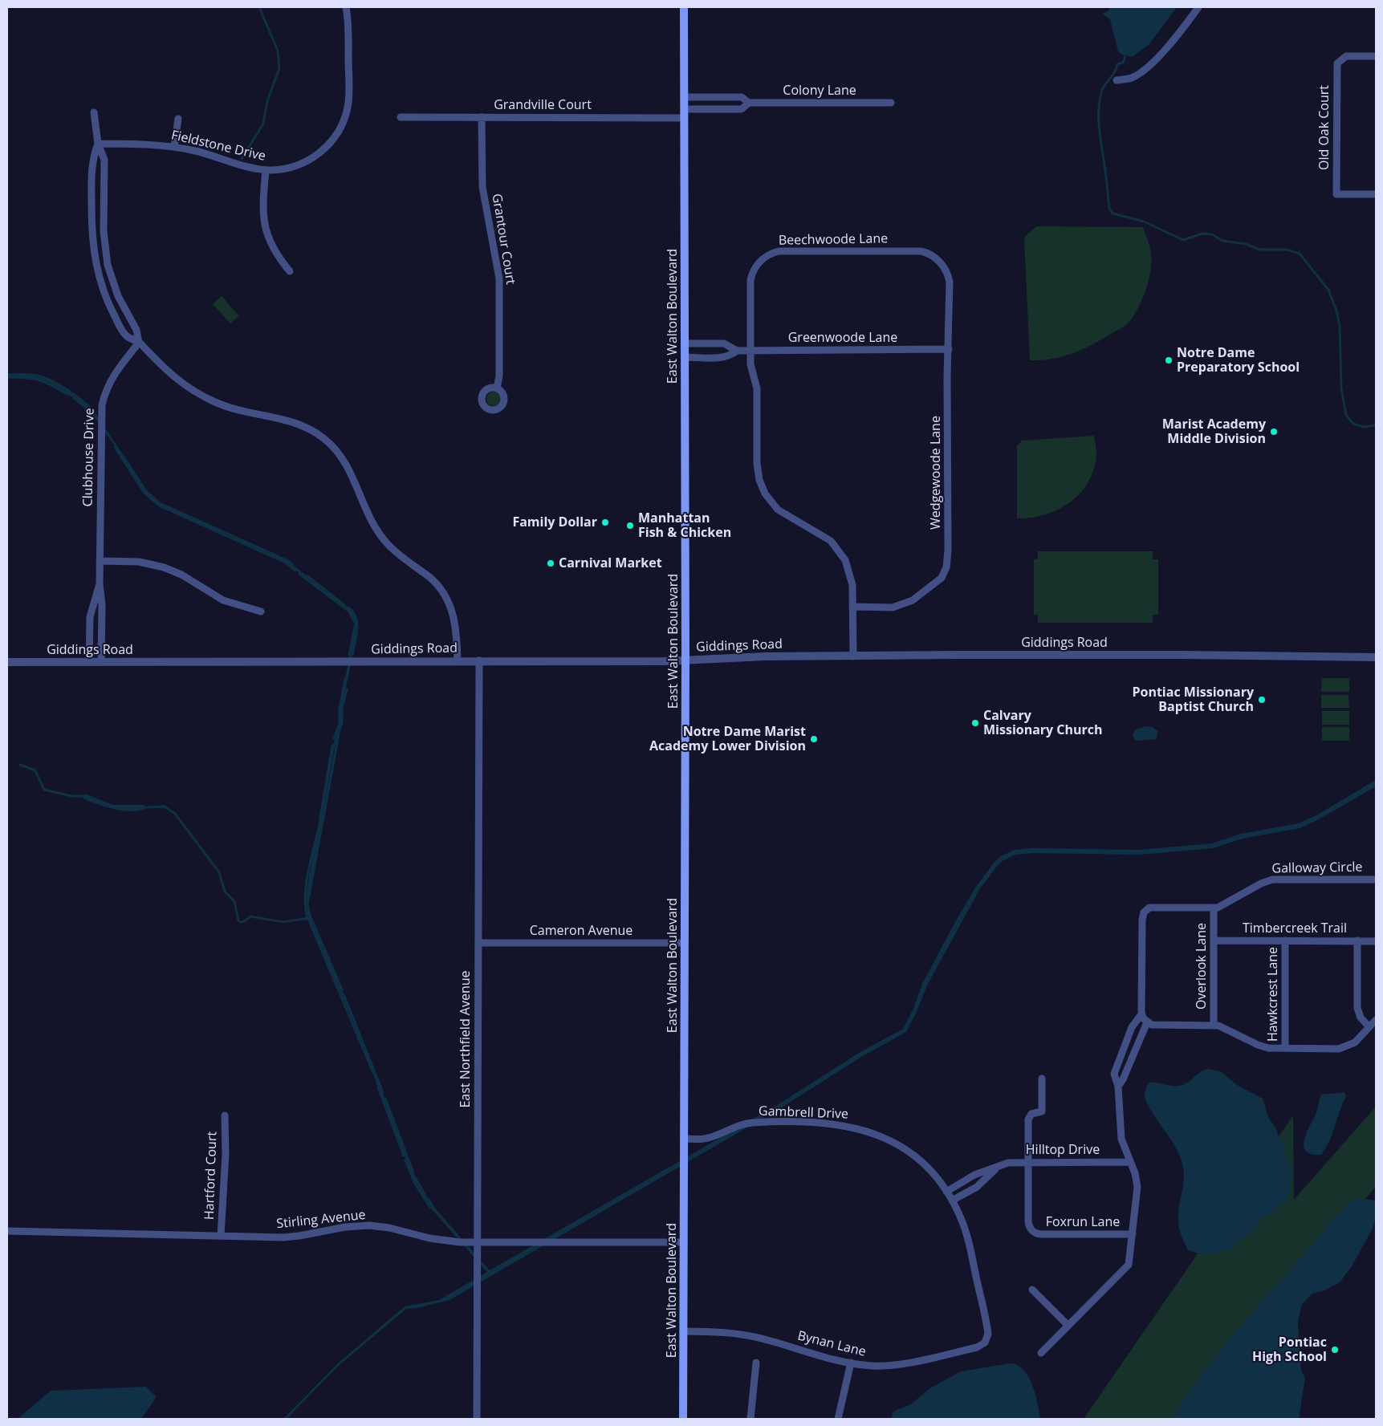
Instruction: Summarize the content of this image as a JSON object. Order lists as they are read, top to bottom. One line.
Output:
{"streets":{"main road":["East Walton Boulevard"],"street":["Colony Lane","Grandville Court","Old Oak Court","Fieldstone Drive","Grantour Court","Beechwoode Lane","Greenwoode Lane","Clubhouse Drive","Wedgewoode Lane","Giddings Road","Galloway Circle","Timbercreek Trail","Cameron Avenue","Overlook Lane","Hawkcrest Lane","East Northfield Avenue","Gambrell Drive","Hilltop Drive","Hartford Court","Stirling Avenue","Foxrun Lane","Bynan Lane"]},"crossings":[["Colony Lane","Grandville Court"],["Colony Lane","East Walton Boulevard"],["Grandville Court","Grantour Court"],["Grandville Court","East Walton Boulevard"],["Beechwoode Lane","Greenwoode Lane"],["Beechwoode Lane","Wedgewoode Lane"],["Beechwoode Lane","Giddings Road"],["East Walton Boulevard","Greenwoode Lane"],["East Walton Boulevard","Giddings Road"],["East Walton Boulevard","Cameron Avenue"],["East Walton Boulevard","Gambrell Drive"],["East Walton Boulevard","Stirling Avenue"],["East Walton Boulevard","Bynan Lane"],["Greenwoode Lane","Wedgewoode Lane"],["Clubhouse Drive","Giddings Road"],["Giddings Road","East Northfield Avenue"],["Galloway Circle","Overlook Lane"],["Timbercreek Trail","Overlook Lane"],["Timbercreek Trail","Hawkcrest Lane"],["Cameron Avenue","East Northfield Avenue"],["East Northfield Avenue","Stirling Avenue"],["Gambrell Drive","Hilltop Drive"],["Gambrell Drive","Bynan Lane"],["Hilltop Drive","Foxrun Lane"],["Hartford Court","Stirling Avenue"]],"places":["Notre Dame Preparatory School","Marist Academy Middle Division","Family Dollar","Manhattan Fish & Chicken","Carnival Market","Pontiac Missionary Baptist Church","Calvary Missionary Church","Notre Dame Marist Academy Lower Division","Pontiac High School"]}
